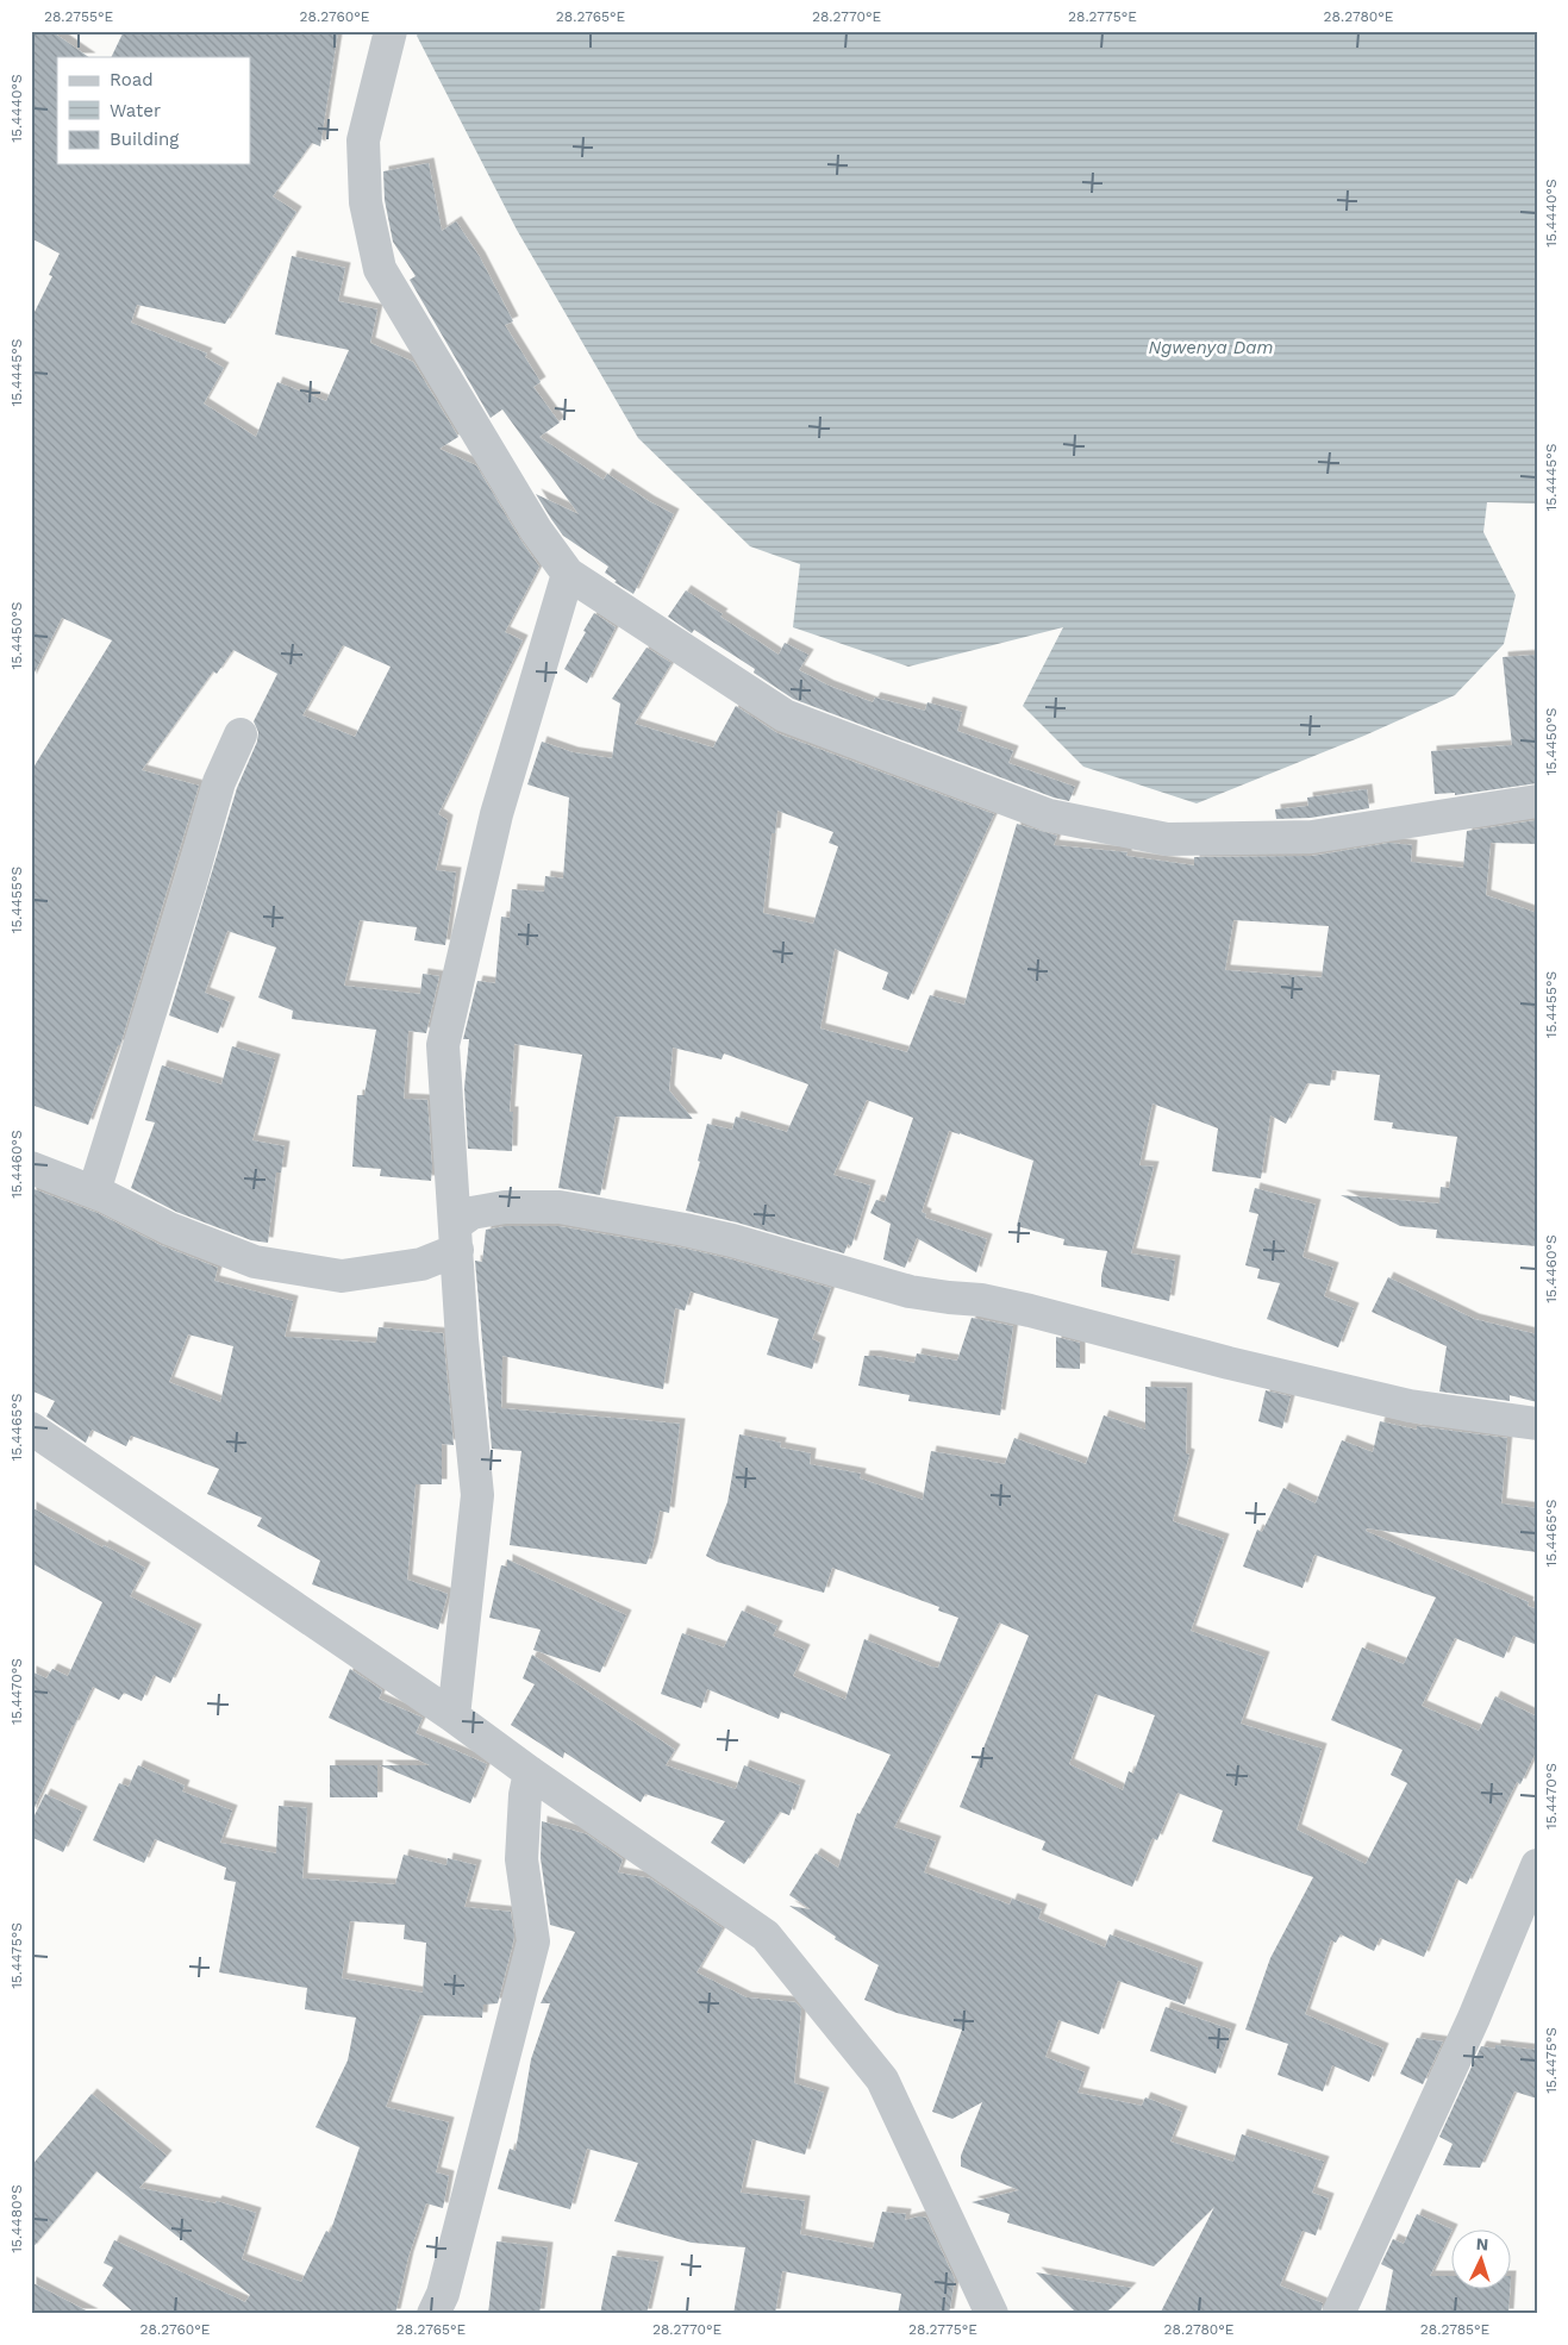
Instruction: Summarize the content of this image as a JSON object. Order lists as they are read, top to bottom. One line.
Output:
{"water":["Ngwenya Dam"],"legend":["Road","Water","Building"],"north":"top","coordinates":["28.2755°E","28.2760°E","28.2765°E","28.2770°E","28.2775°E","28.2780°E","15.4440°S","15.4445°S","15.4450°S","15.4455°S","15.4460°S","15.4465°S","15.4470°S","15.4475°S","15.4480°S","28.2785°E"]}
